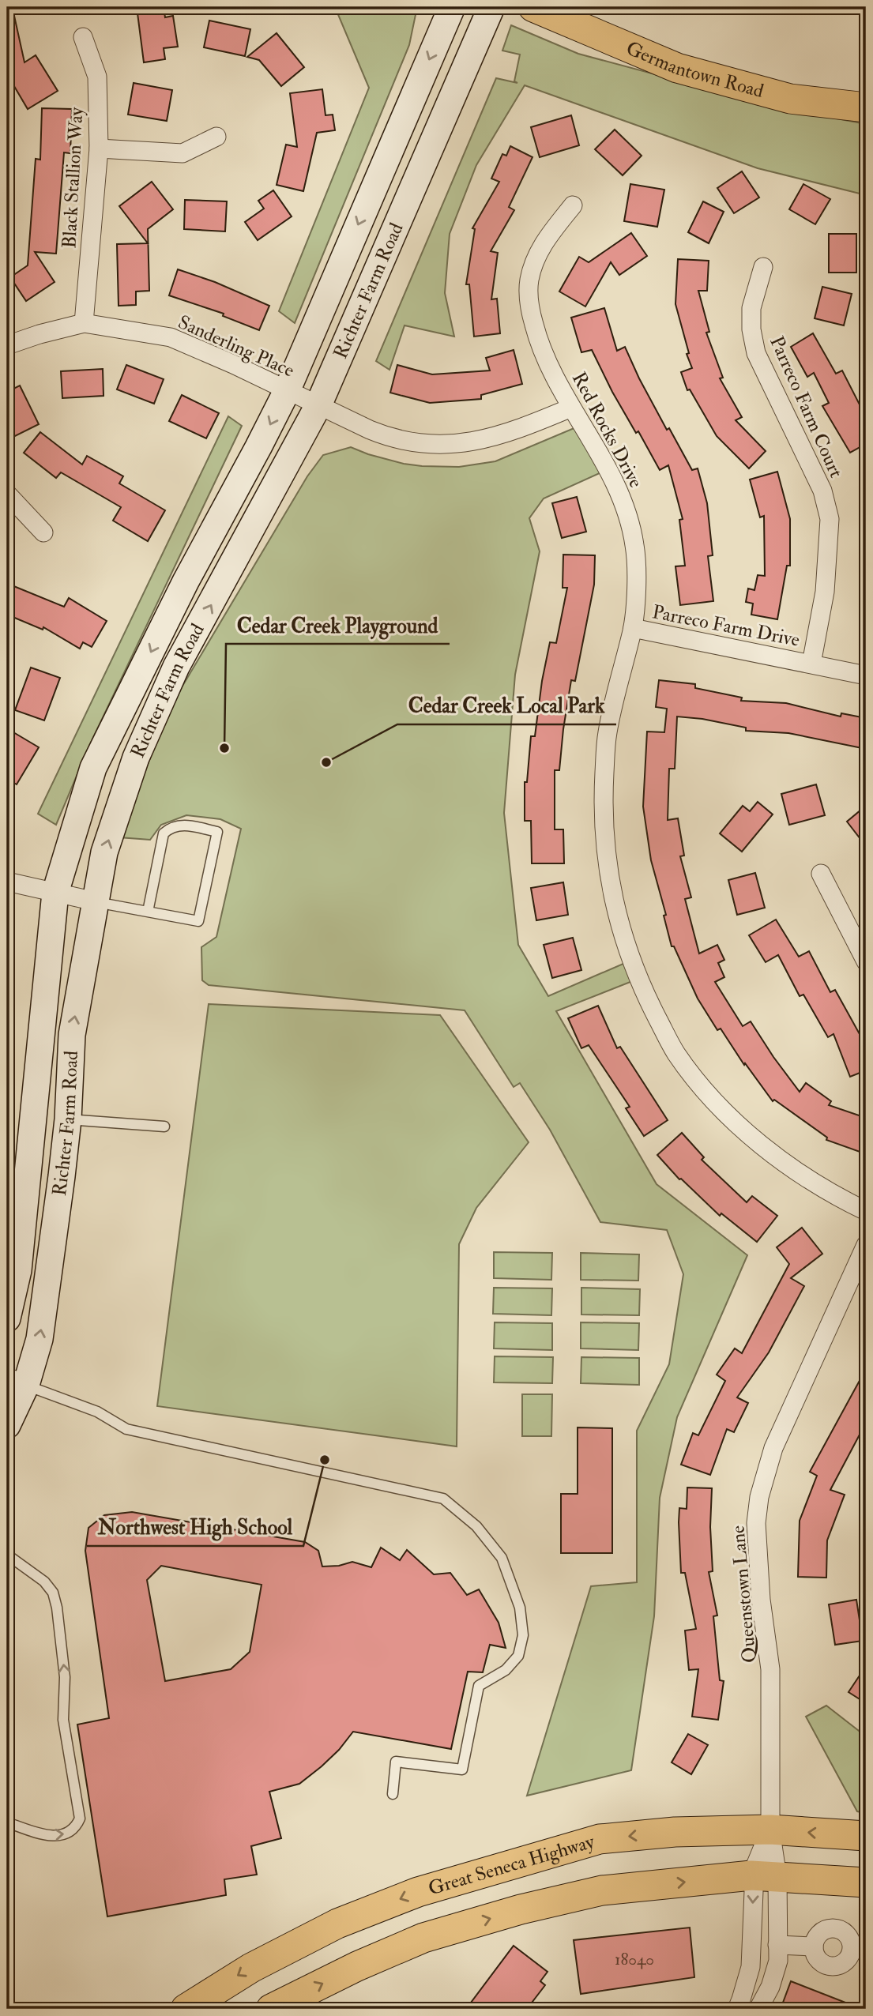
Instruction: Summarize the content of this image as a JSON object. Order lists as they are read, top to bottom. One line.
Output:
{"streets":{"main road":["Germantown Road","Richter Farm Road","Great Seneca Highway"],"street":["Black Stallion Way","Sanderling Place","Parreco Farm Court","Red Rocks Drive","Parreco Farm Drive","Queenstown Lane"]},"crossings":[["Black Stallion Way","Sanderling Place"],["Richter Farm Road","Sanderling Place"],["Sanderling Place","Red Rocks Drive"],["Parreco Farm Court","Parreco Farm Drive"],["Red Rocks Drive","Parreco Farm Drive"],["Queenstown Lane","Great Seneca Highway"]],"places":["Cedar Creek Playground","Cedar Creek Local Park","Northwest High School"],"house_numbers":["18040"]}
